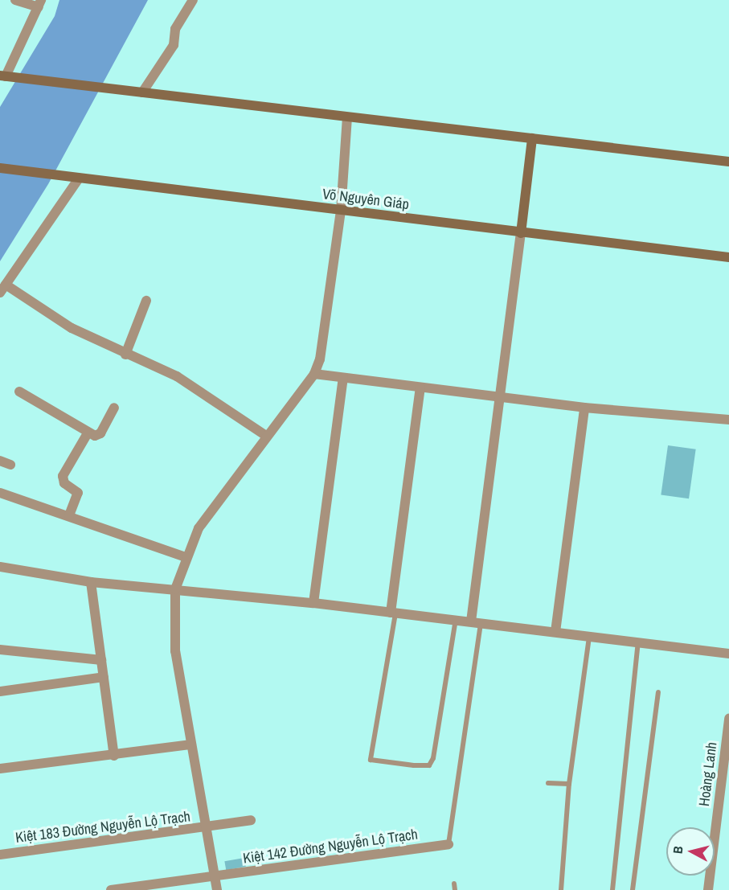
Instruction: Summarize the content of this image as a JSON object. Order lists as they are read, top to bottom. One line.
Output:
{"streets":{"street":["Võ Nguyên Giáp","Hoàng Lanh","Kiệt 183 Đường Nguyễn Lộ Trạch","Kiệt 142 Đường Nguyễn Lộ Trạch"]},"north":"left"}
